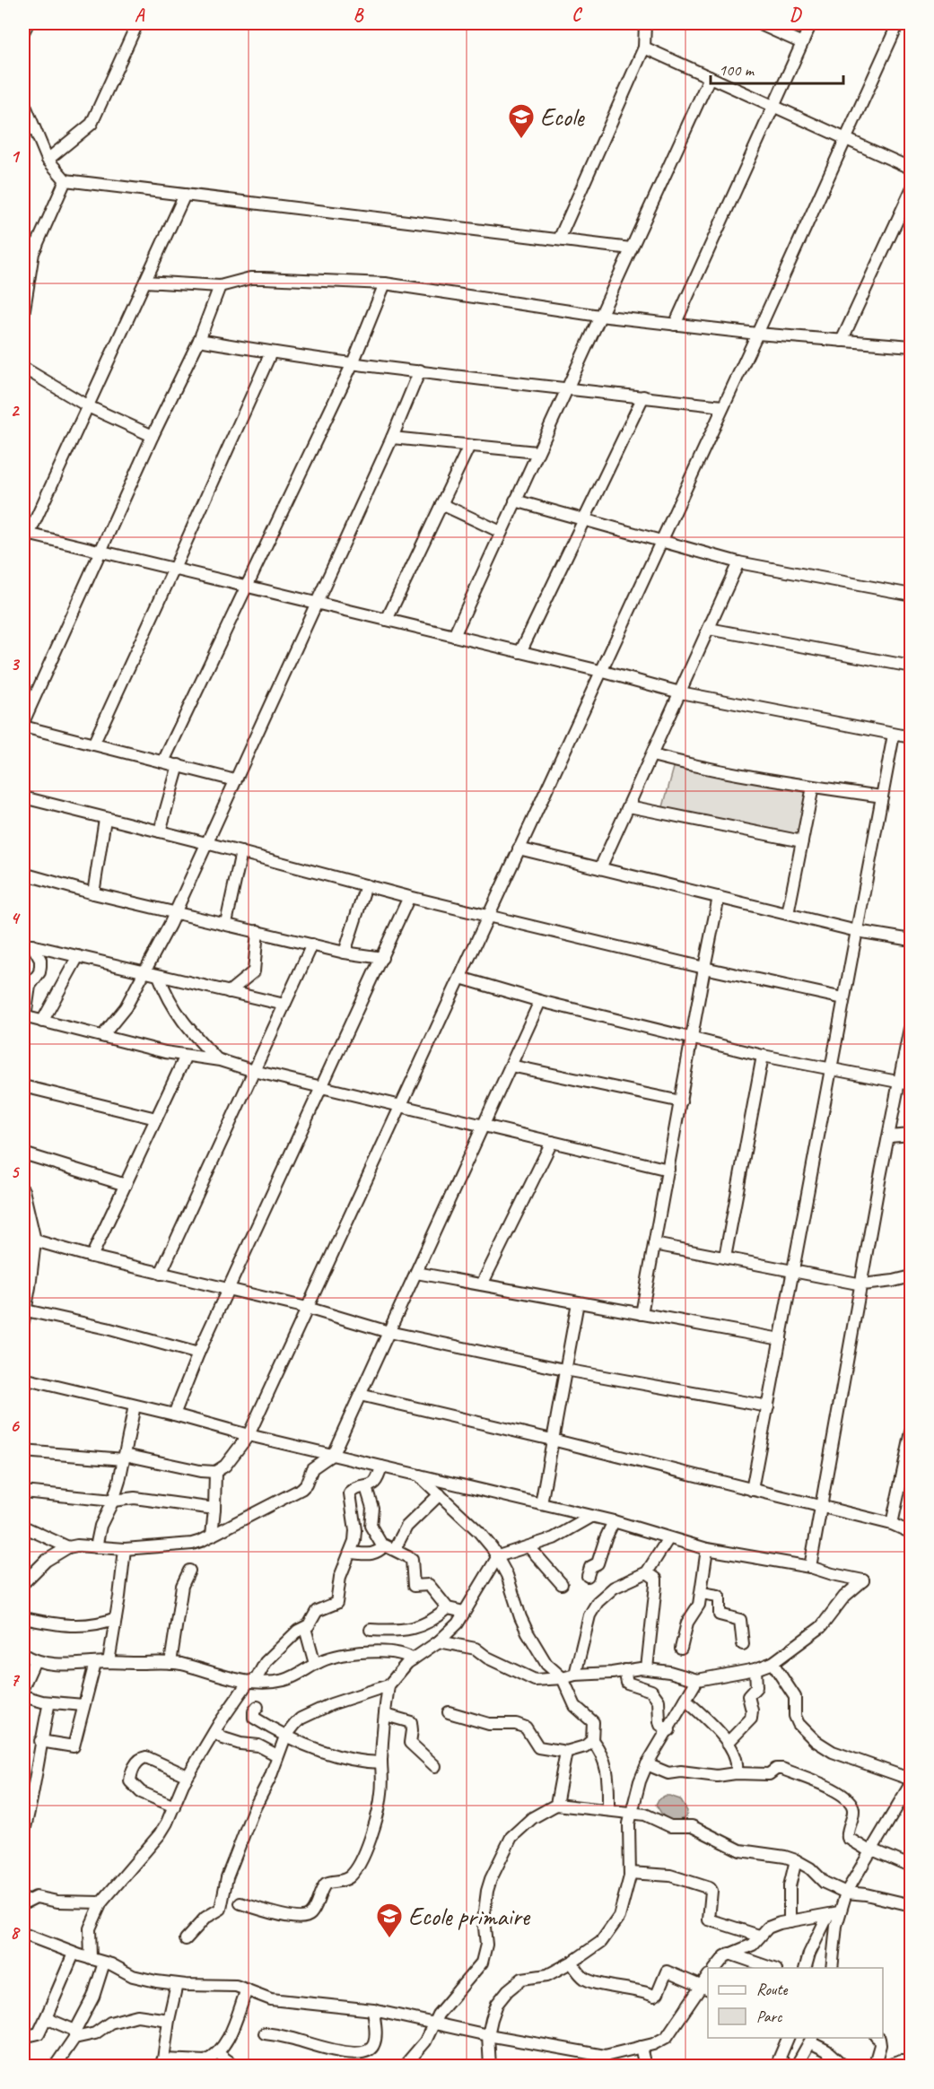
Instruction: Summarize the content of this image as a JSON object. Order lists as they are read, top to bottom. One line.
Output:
{"places":{"school or university":["Ecole","Ecole primaire"]},"legend":["Route","Parc"],"scale_bar":"100 m","grid":{"columns":["A","B","C","D"],"rows":["1","2","3","4","5","6","7","8"]}}
